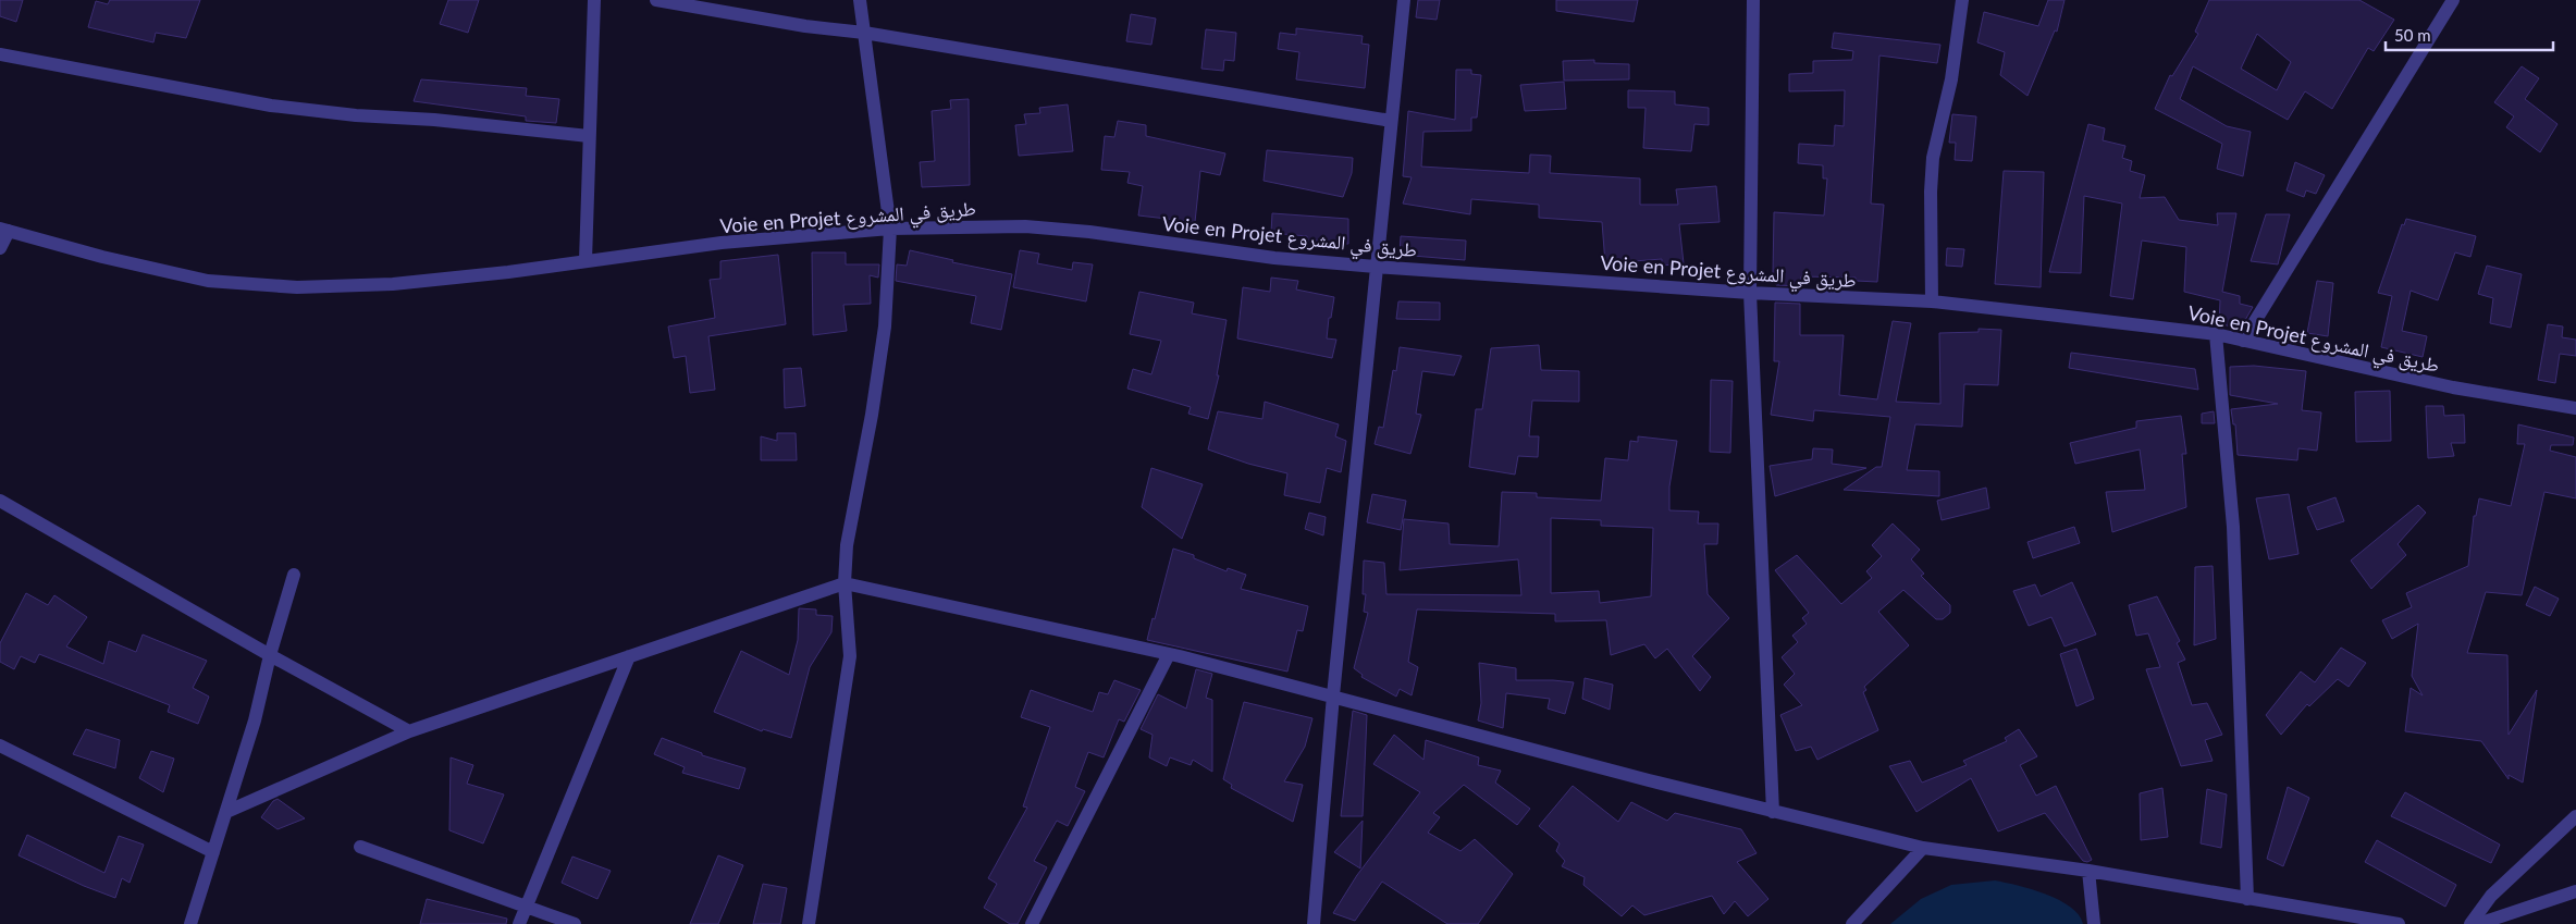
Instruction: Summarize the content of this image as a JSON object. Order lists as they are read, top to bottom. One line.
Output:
{"streets":{"street":["Voie en Projet طريق في المشروع"]},"scale_bar":"50 m"}
